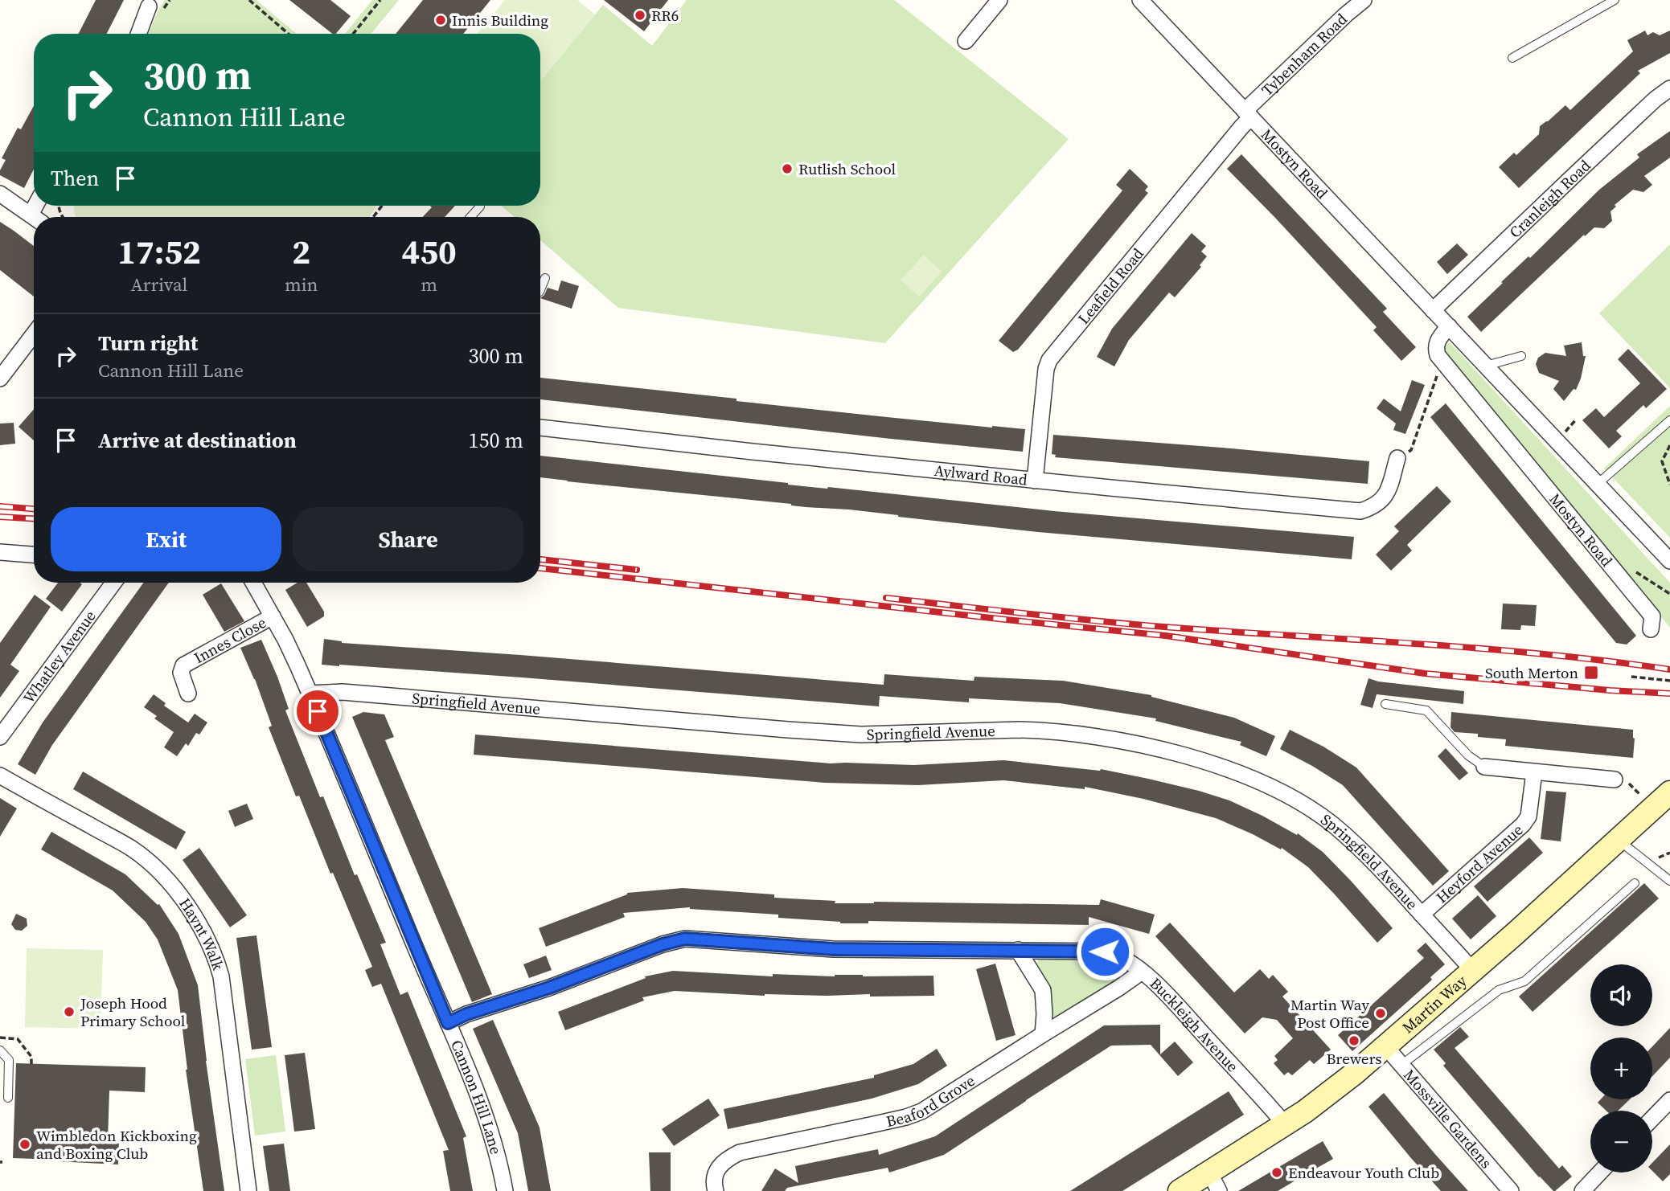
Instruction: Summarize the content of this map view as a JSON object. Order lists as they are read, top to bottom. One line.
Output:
{"streets":{"main road":["Martin Way"],"street":["Tybenham Road","Mostyn Road","Cranleigh Road","Leafield Road","Aylward Road","Innes Close","Whatley Avenue","Springfield Avenue","Heyford Avenue","Haynt Walk","Buckleigh Avenue","Cannon Hill Lane","Beaford Grove","Mossville Gardens"]},"crossings":[["Tybenham Road","Mostyn Road"],["Tybenham Road","Leafield Road"],["Mostyn Road","Cranleigh Road"],["Mostyn Road","Leafield Road"],["Leafield Road","Aylward Road"],["Innes Close","Cannon Hill Lane"],["Springfield Avenue","Heyford Avenue"],["Springfield Avenue","Martin Way"],["Springfield Avenue","Cannon Hill Lane"],["Martin Way","Buckleigh Avenue"],["Martin Way","Mossville Gardens"],["Buckleigh Avenue","Cannon Hill Lane"],["Buckleigh Avenue","Beaford Grove"]],"places":{"other":["RR6","Innis Building","Rutlish School","Joseph Hood Primary School","Martin Way Post Office","Brewers","Wimbledon Kickboxing and Boxing Club","Endeavour Youth Club"],"transit":["South Merton"]},"page":{"turn":["300 m","Cannon Hill Lane"],"then":"Then","eta":["17:52","Arrival","2","min","450","m"],"list":[{"name":"Turn right","note":"Cannon Hill Lane","value":"300 m"},{"name":"Arrive at destination","value":"150 m"}],"buttons":["Exit","Share"],"map_buttons":["+","−"]}}
